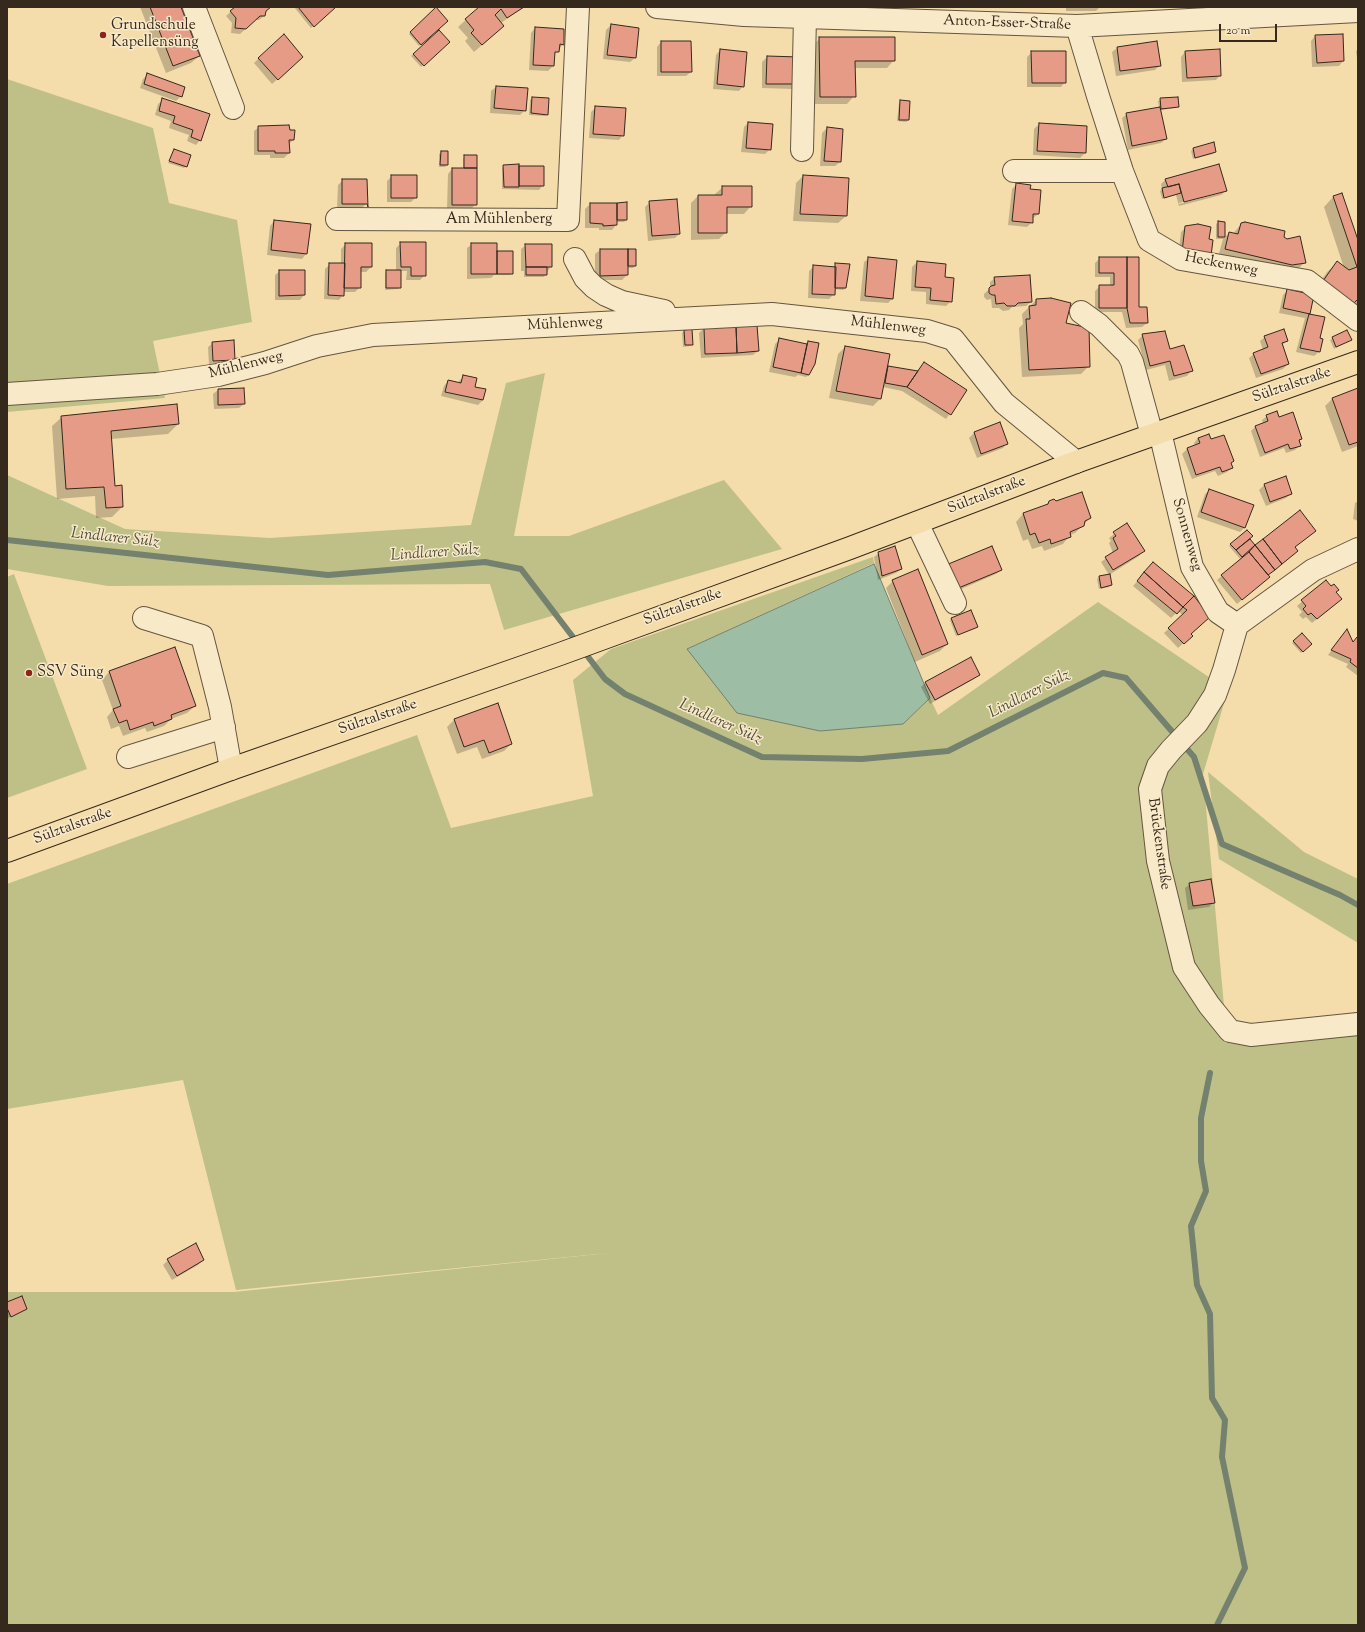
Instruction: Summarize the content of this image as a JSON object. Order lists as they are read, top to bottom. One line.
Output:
{"streets":{"main road":["Sülztalstraße"],"street":["Anton-Esser-Straße","Am Mühlenberg","Heckenweg","Mühlenweg","Sonnenweg","Brückenstraße"]},"crossings":[["Anton-Esser-Straße","Heckenweg"],["Mühlenweg","Sülztalstraße"],["Sülztalstraße","Sonnenweg"],["Sonnenweg","Brückenstraße"]],"water":["Lindlarer Sülz"],"places":["Grundschule Kapellensüng","SSV Süng"],"scale_bar":"20 m"}
